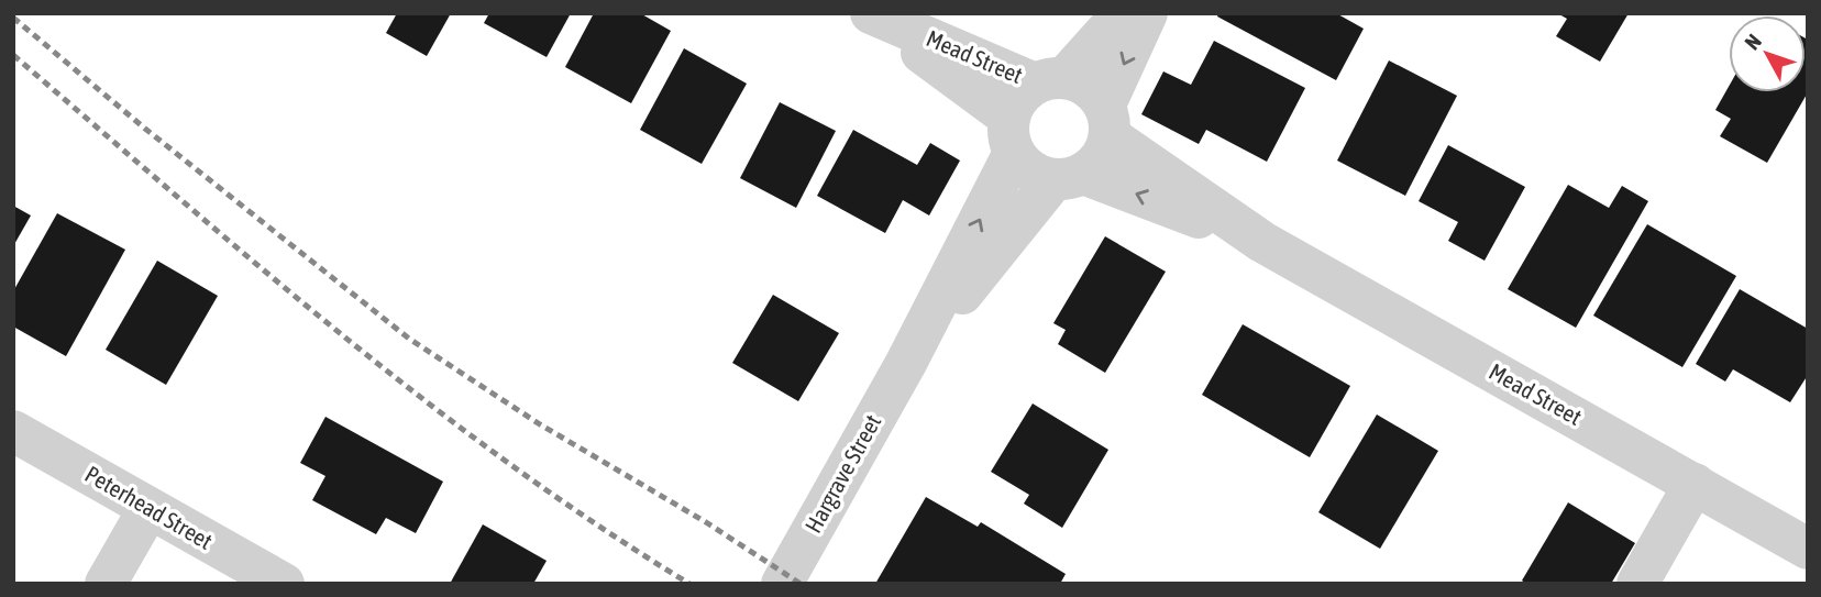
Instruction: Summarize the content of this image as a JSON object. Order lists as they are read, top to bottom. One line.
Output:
{"streets":{"street":["Mead Street","Hargrave Street","Peterhead Street"]},"crossings":[["Mead Street","Hargrave Street"]],"north":"top left"}
